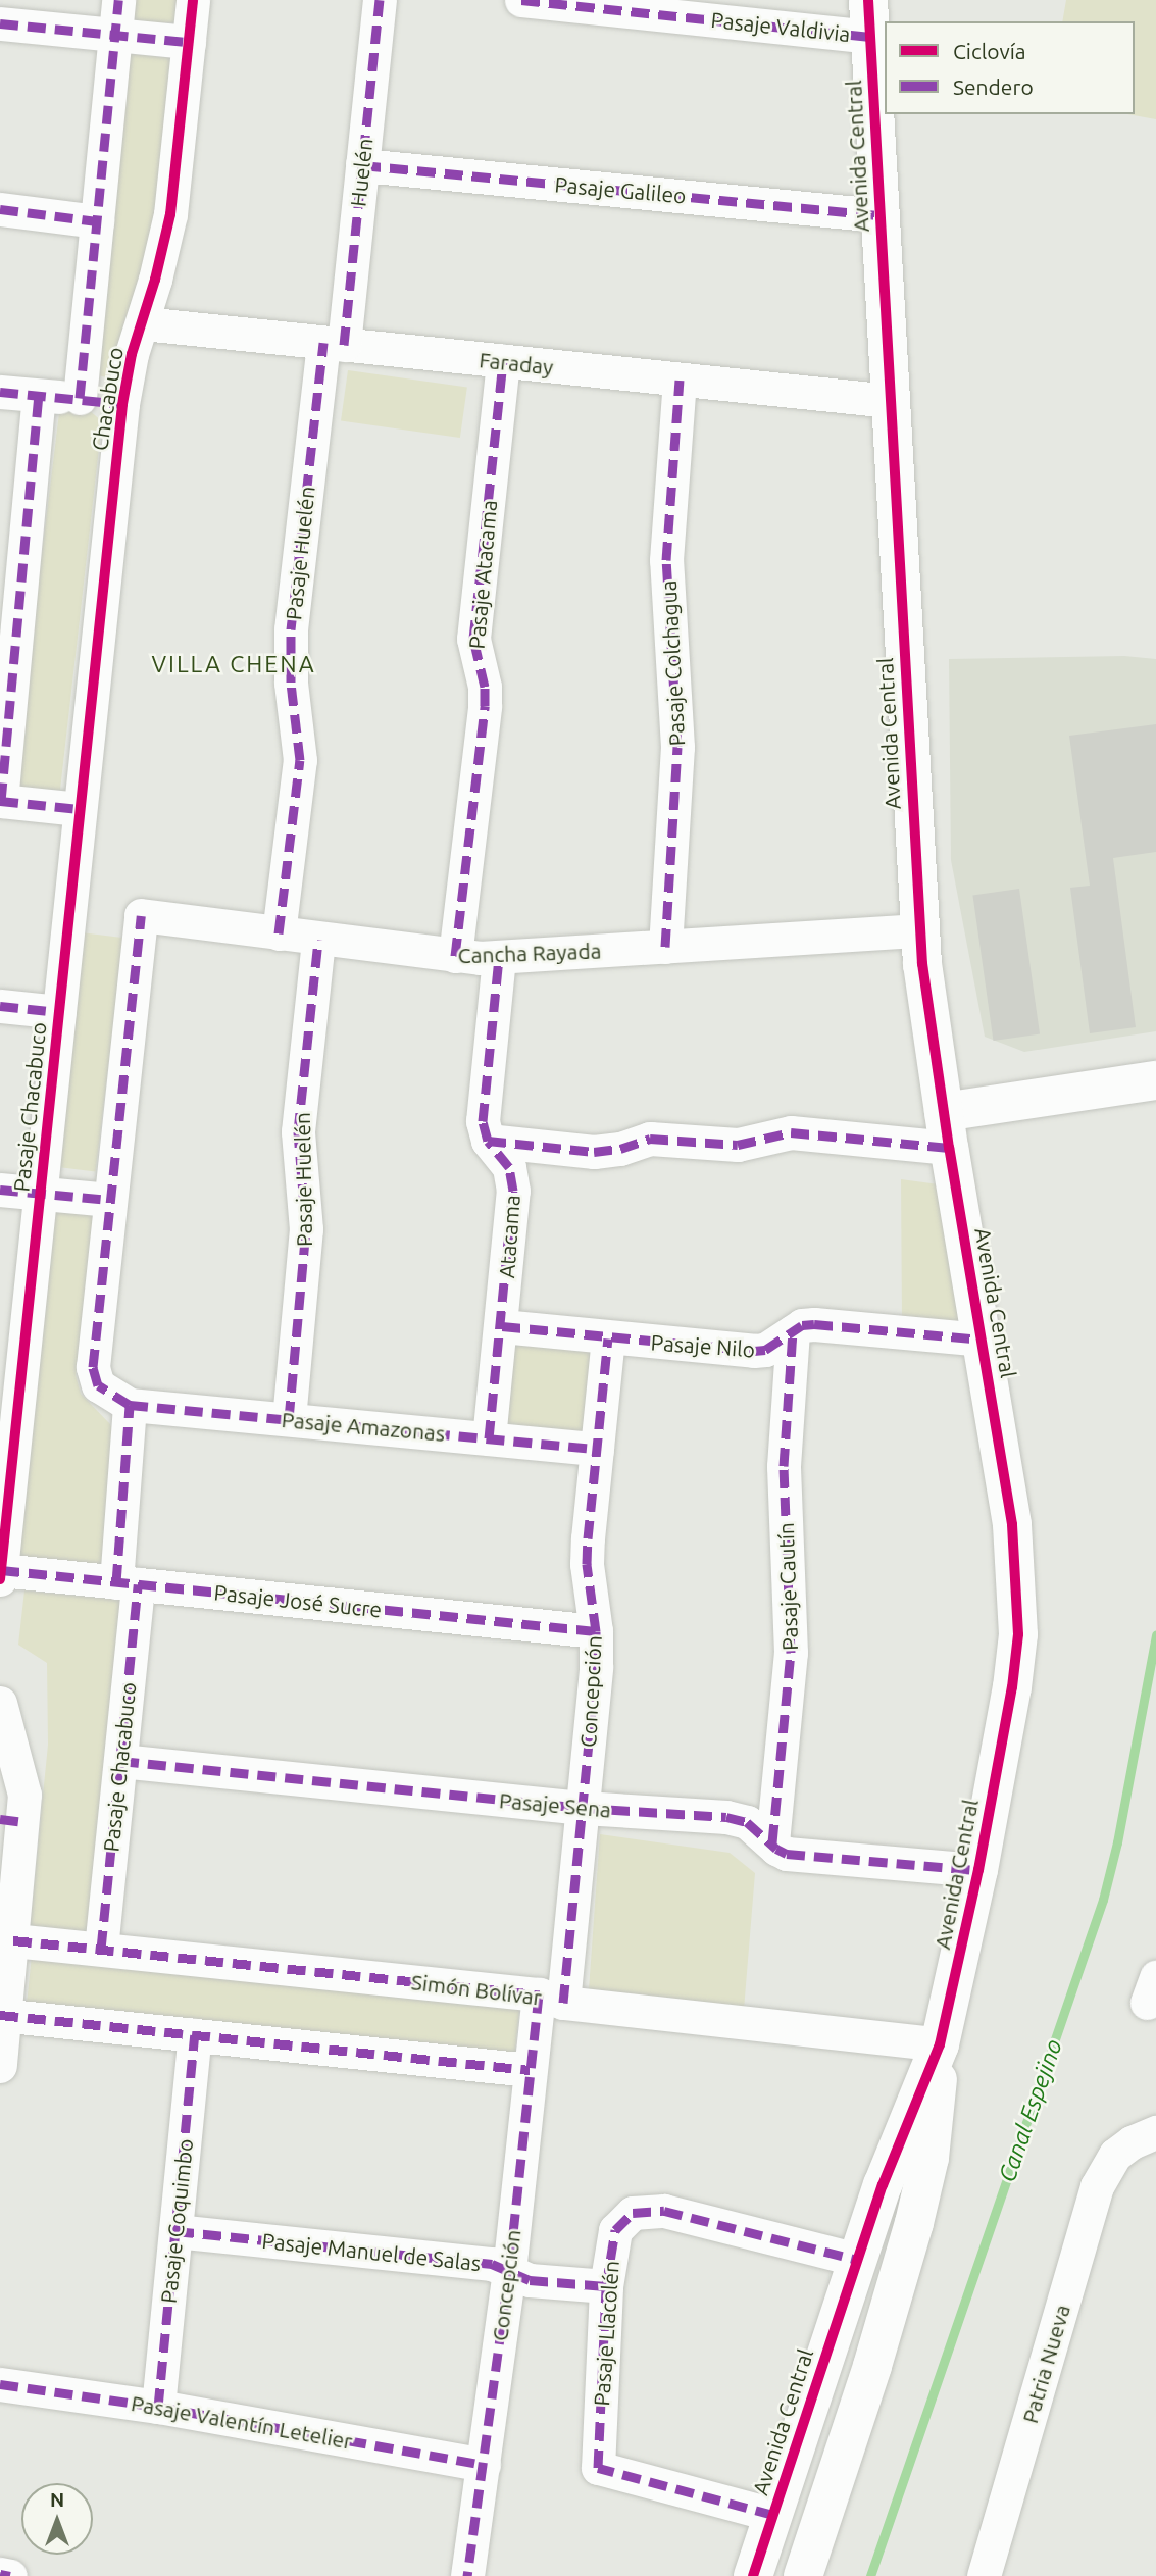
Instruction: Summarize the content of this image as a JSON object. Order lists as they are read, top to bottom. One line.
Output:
{"streets":{"street":["Pasaje Valdivia","Avenida Central","Huelén","Pasaje Galileo","Faraday","Chacabuco","Pasaje Huelén","Pasaje Atacama","Pasaje Colchagua","Cancha Rayada","Pasaje Chacabuco","Atacama","Pasaje Nilo","Pasaje Amazonas","Pasaje Cautín","Pasaje José Sucre","Concepción","Pasaje Sena","Simón Bolívar","Pasaje Coquimbo","Pasaje Manuel de Salas","Pasaje Llacolén","Patria Nueva","Pasaje Valentín Letelier"]},"crossings":[["Pasaje Valdivia","Avenida Central"],["Avenida Central","Pasaje Galileo"],["Avenida Central","Faraday"],["Avenida Central","Cancha Rayada"],["Avenida Central","Pasaje Nilo"],["Avenida Central","Pasaje Sena"],["Avenida Central","Simón Bolívar"],["Avenida Central","Pasaje Llacolén"],["Huelén","Pasaje Galileo"],["Huelén","Faraday"],["Huelén","Pasaje Huelén"],["Faraday","Chacabuco"],["Faraday","Pasaje Huelén"],["Faraday","Pasaje Atacama"],["Faraday","Pasaje Colchagua"],["Chacabuco","Pasaje Chacabuco"],["Pasaje Huelén","Cancha Rayada"],["Pasaje Huelén","Pasaje Amazonas"],["Pasaje Atacama","Cancha Rayada"],["Pasaje Colchagua","Cancha Rayada"],["Pasaje Chacabuco","Pasaje Amazonas"],["Pasaje Chacabuco","Pasaje José Sucre"],["Pasaje Chacabuco","Pasaje Sena"],["Pasaje Chacabuco","Simón Bolívar"],["Atacama","Pasaje Nilo"],["Atacama","Pasaje Amazonas"],["Pasaje Nilo","Pasaje Cautín"],["Pasaje Nilo","Concepción"],["Pasaje Amazonas","Concepción"],["Pasaje Cautín","Pasaje Sena"],["Pasaje José Sucre","Concepción"],["Concepción","Pasaje Sena"],["Concepción","Simón Bolívar"],["Concepción","Pasaje Manuel de Salas"],["Concepción","Pasaje Valentín Letelier"],["Pasaje Coquimbo","Pasaje Manuel de Salas"],["Pasaje Coquimbo","Pasaje Valentín Letelier"],["Pasaje Manuel de Salas","Pasaje Llacolén"]],"districts":["VILLA CHENA"],"water":["Canal Espejino"],"legend":["Ciclovía","Sendero"],"north":"top"}
